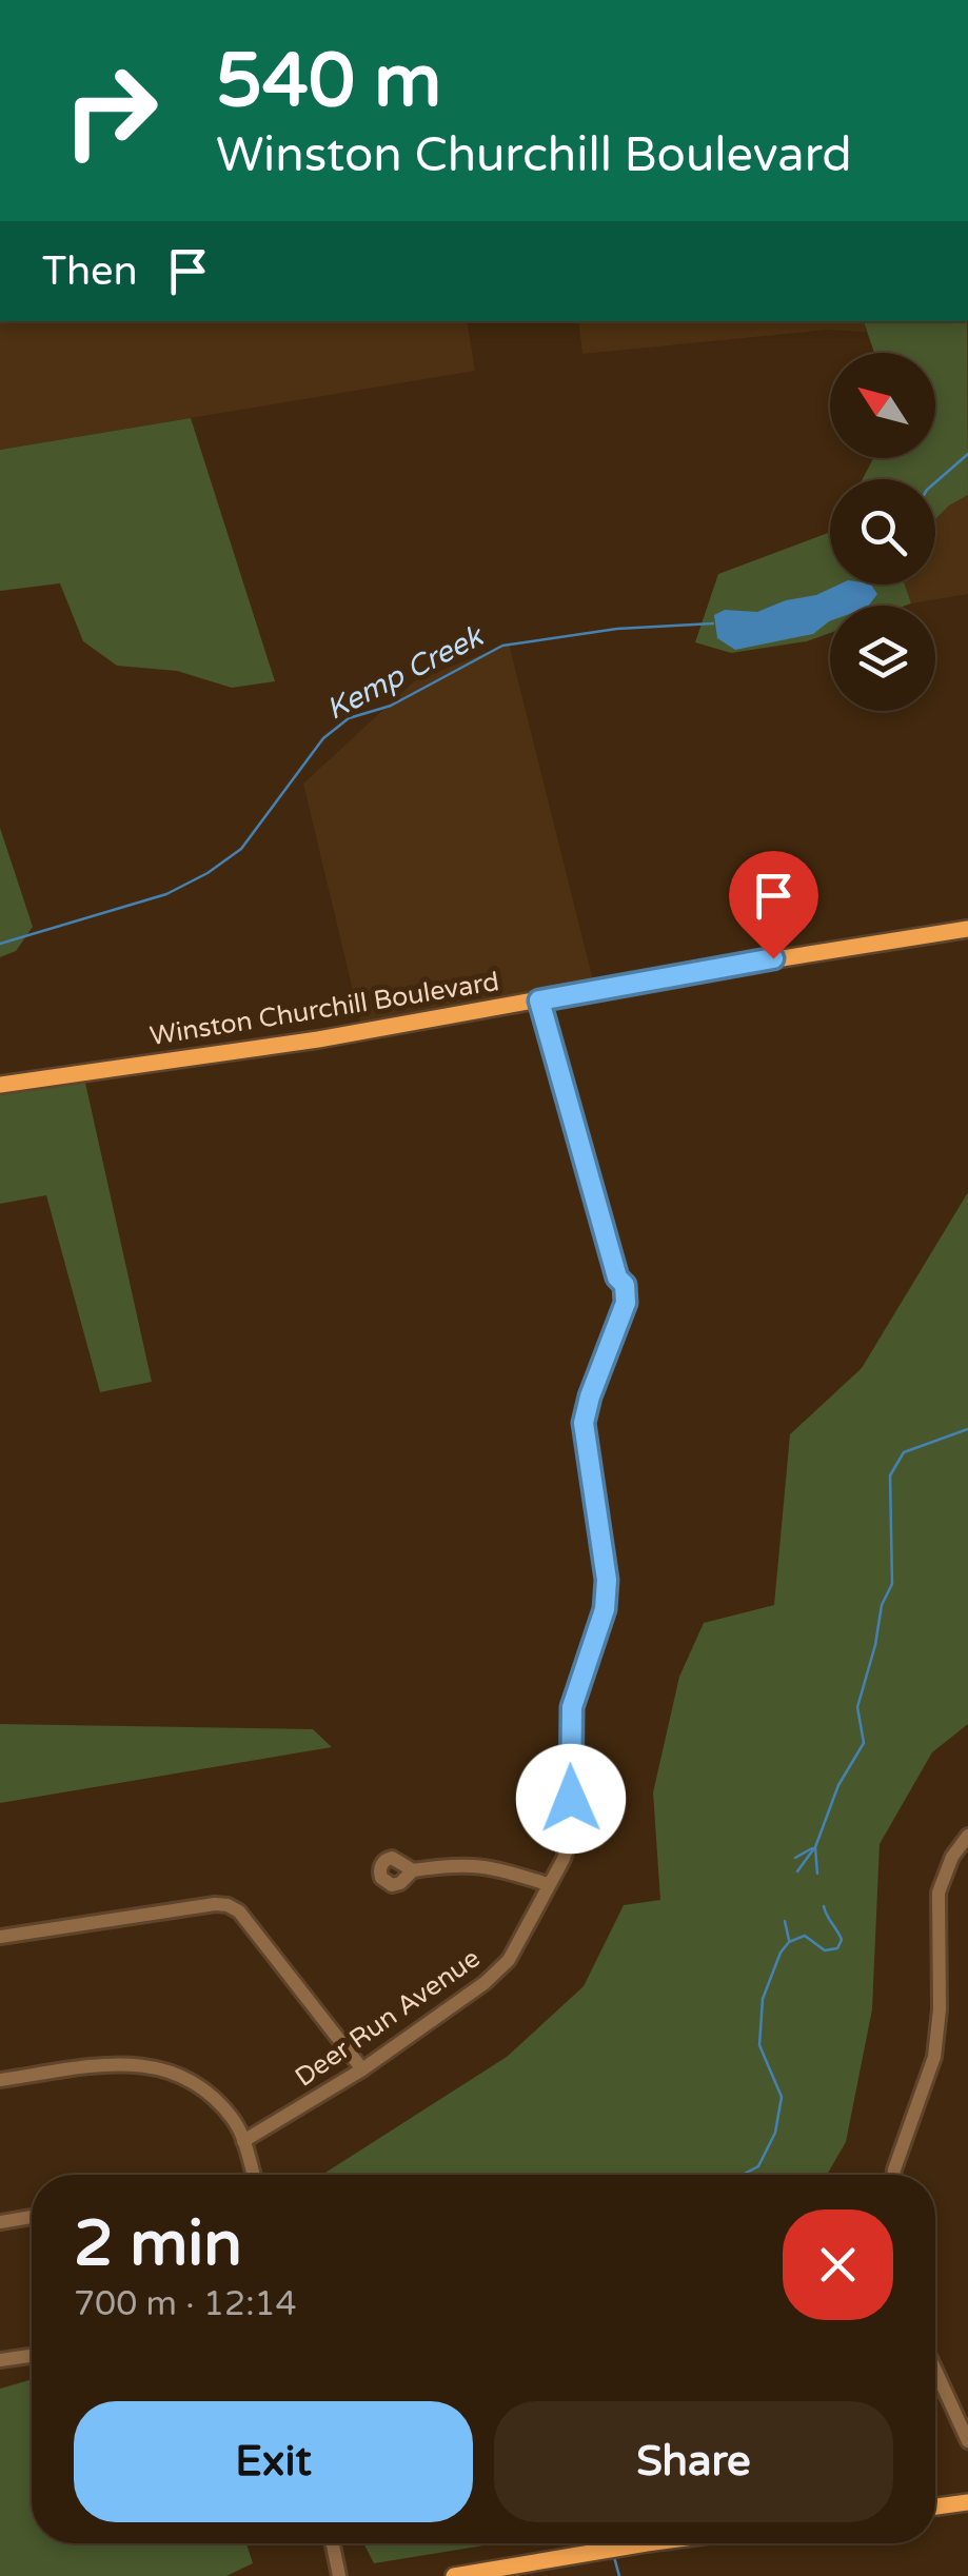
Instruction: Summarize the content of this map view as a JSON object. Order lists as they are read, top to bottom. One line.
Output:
{"streets":{"main road":["Winston Churchill Boulevard"],"street":["Deer Run Avenue"]},"crossings":[["Winston Churchill Boulevard","Deer Run Avenue"]],"water":["Kemp Creek"],"north":"top left","page":{"turn":["540 m","Winston Churchill Boulevard"],"then":"Then","heading":["2 min","700 m · 12:14"],"buttons":["Exit","Share"]}}
